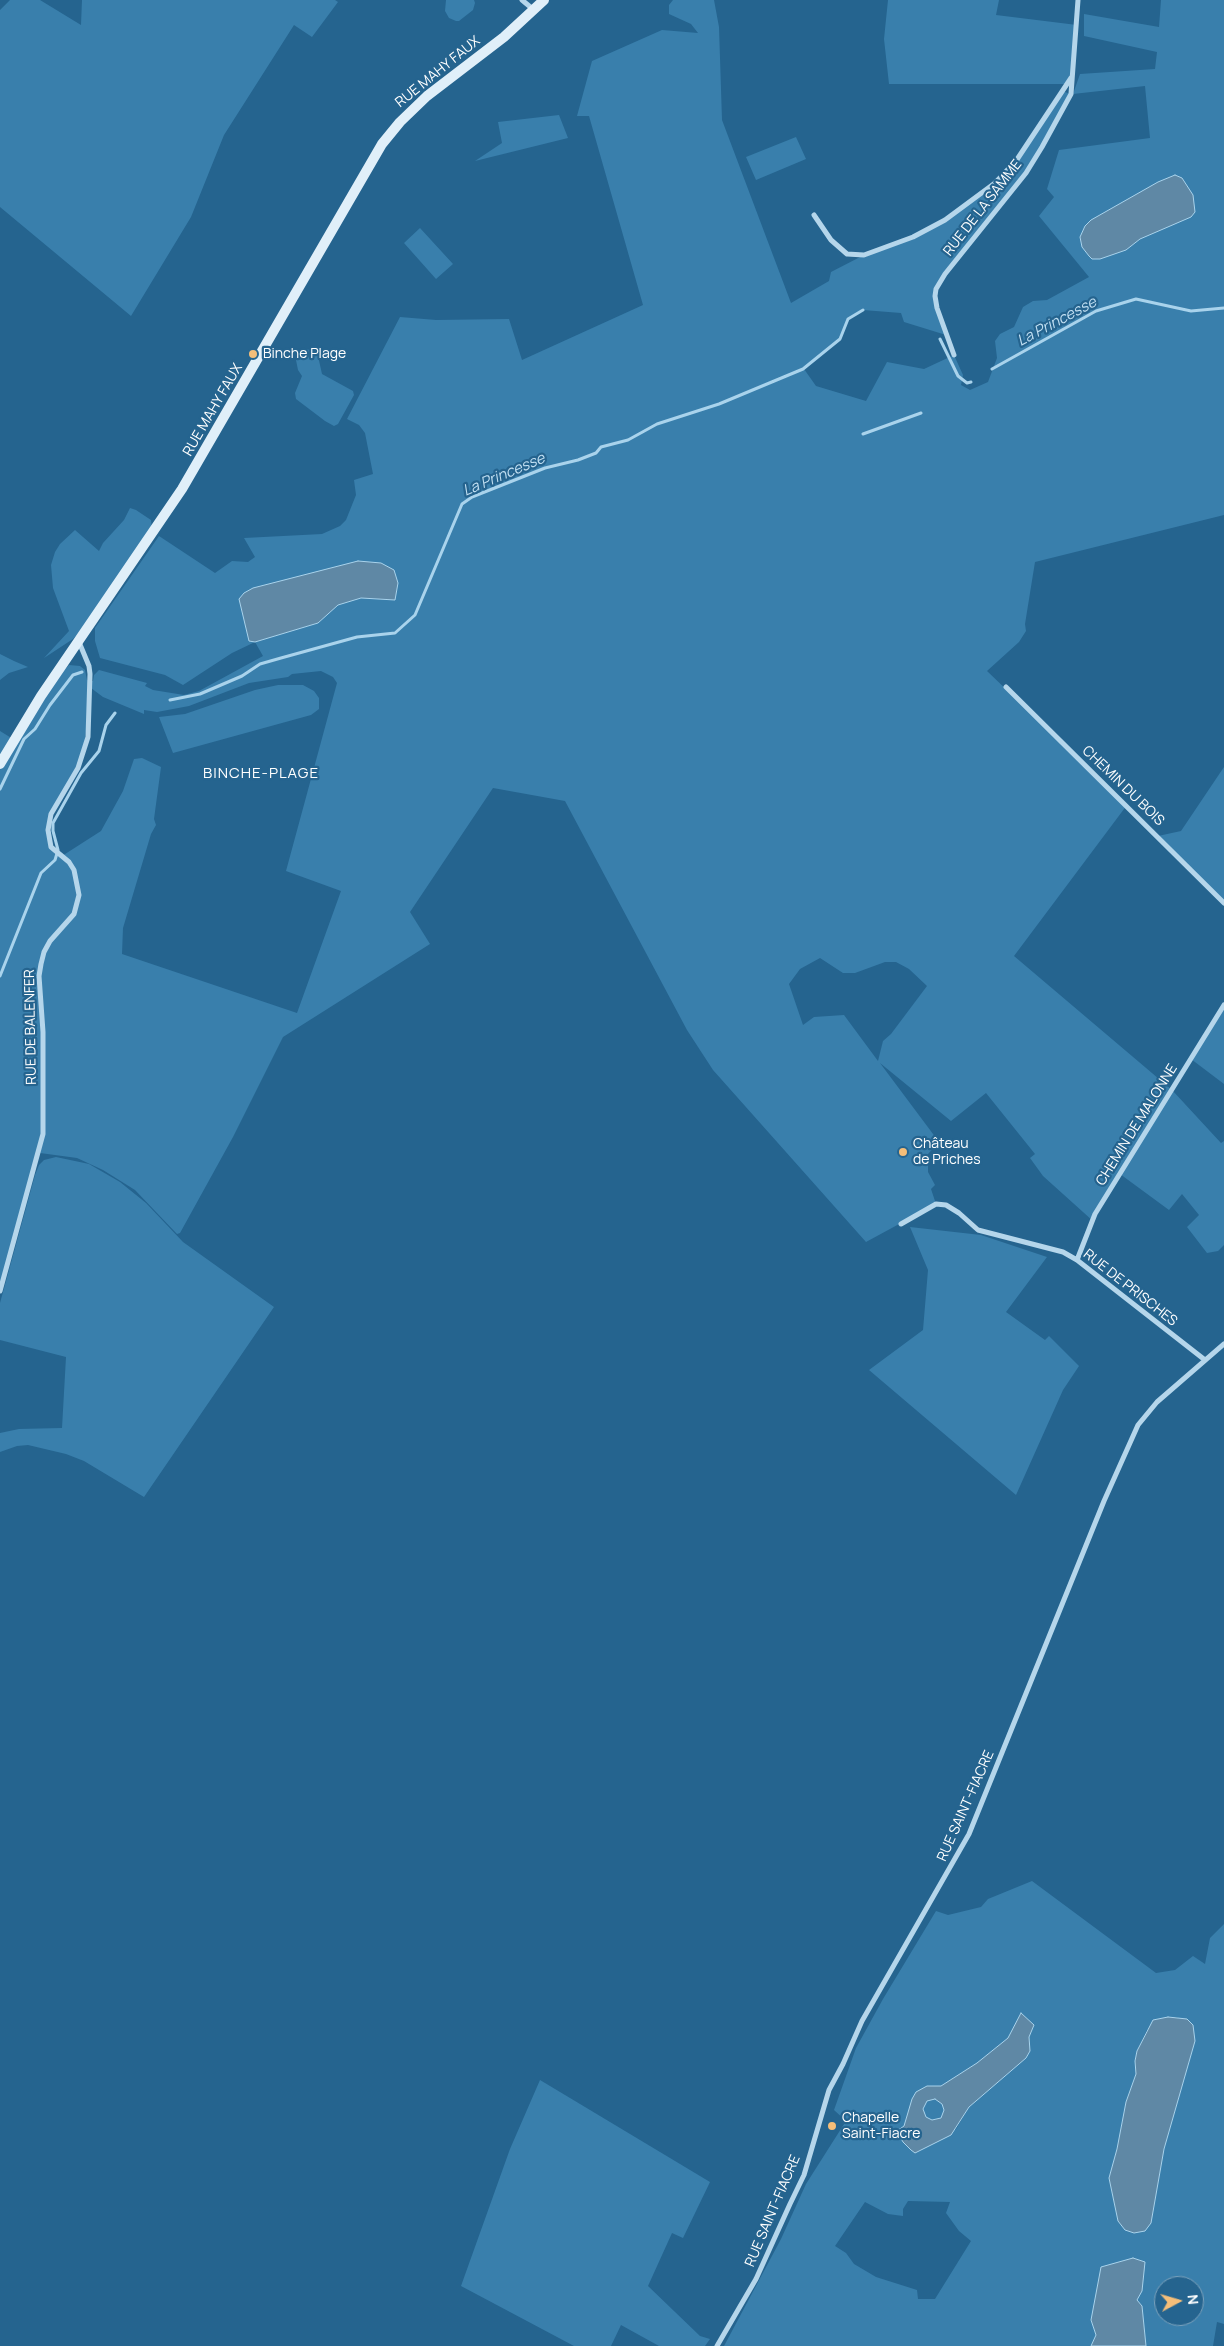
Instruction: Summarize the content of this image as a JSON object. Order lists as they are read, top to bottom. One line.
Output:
{"streets":{"street":["RUE MAHY FAUX","RUE DE LA SAMME","CHEMIN DU BOIS","RUE DE BALENFER","CHEMIN DE MALONNE","RUE DE PRISCHES","RUE SAINT-FIACRE"]},"crossings":[["RUE MAHY FAUX","RUE DE BALENFER"],["CHEMIN DE MALONNE","RUE DE PRISCHES"],["RUE DE PRISCHES","RUE SAINT-FIACRE"]],"districts":["BINCHE-PLAGE"],"water":["La Princesse"],"places":["Binche Plage","Château de Priches","Chapelle Saint-Fiacre"],"north":"right"}
